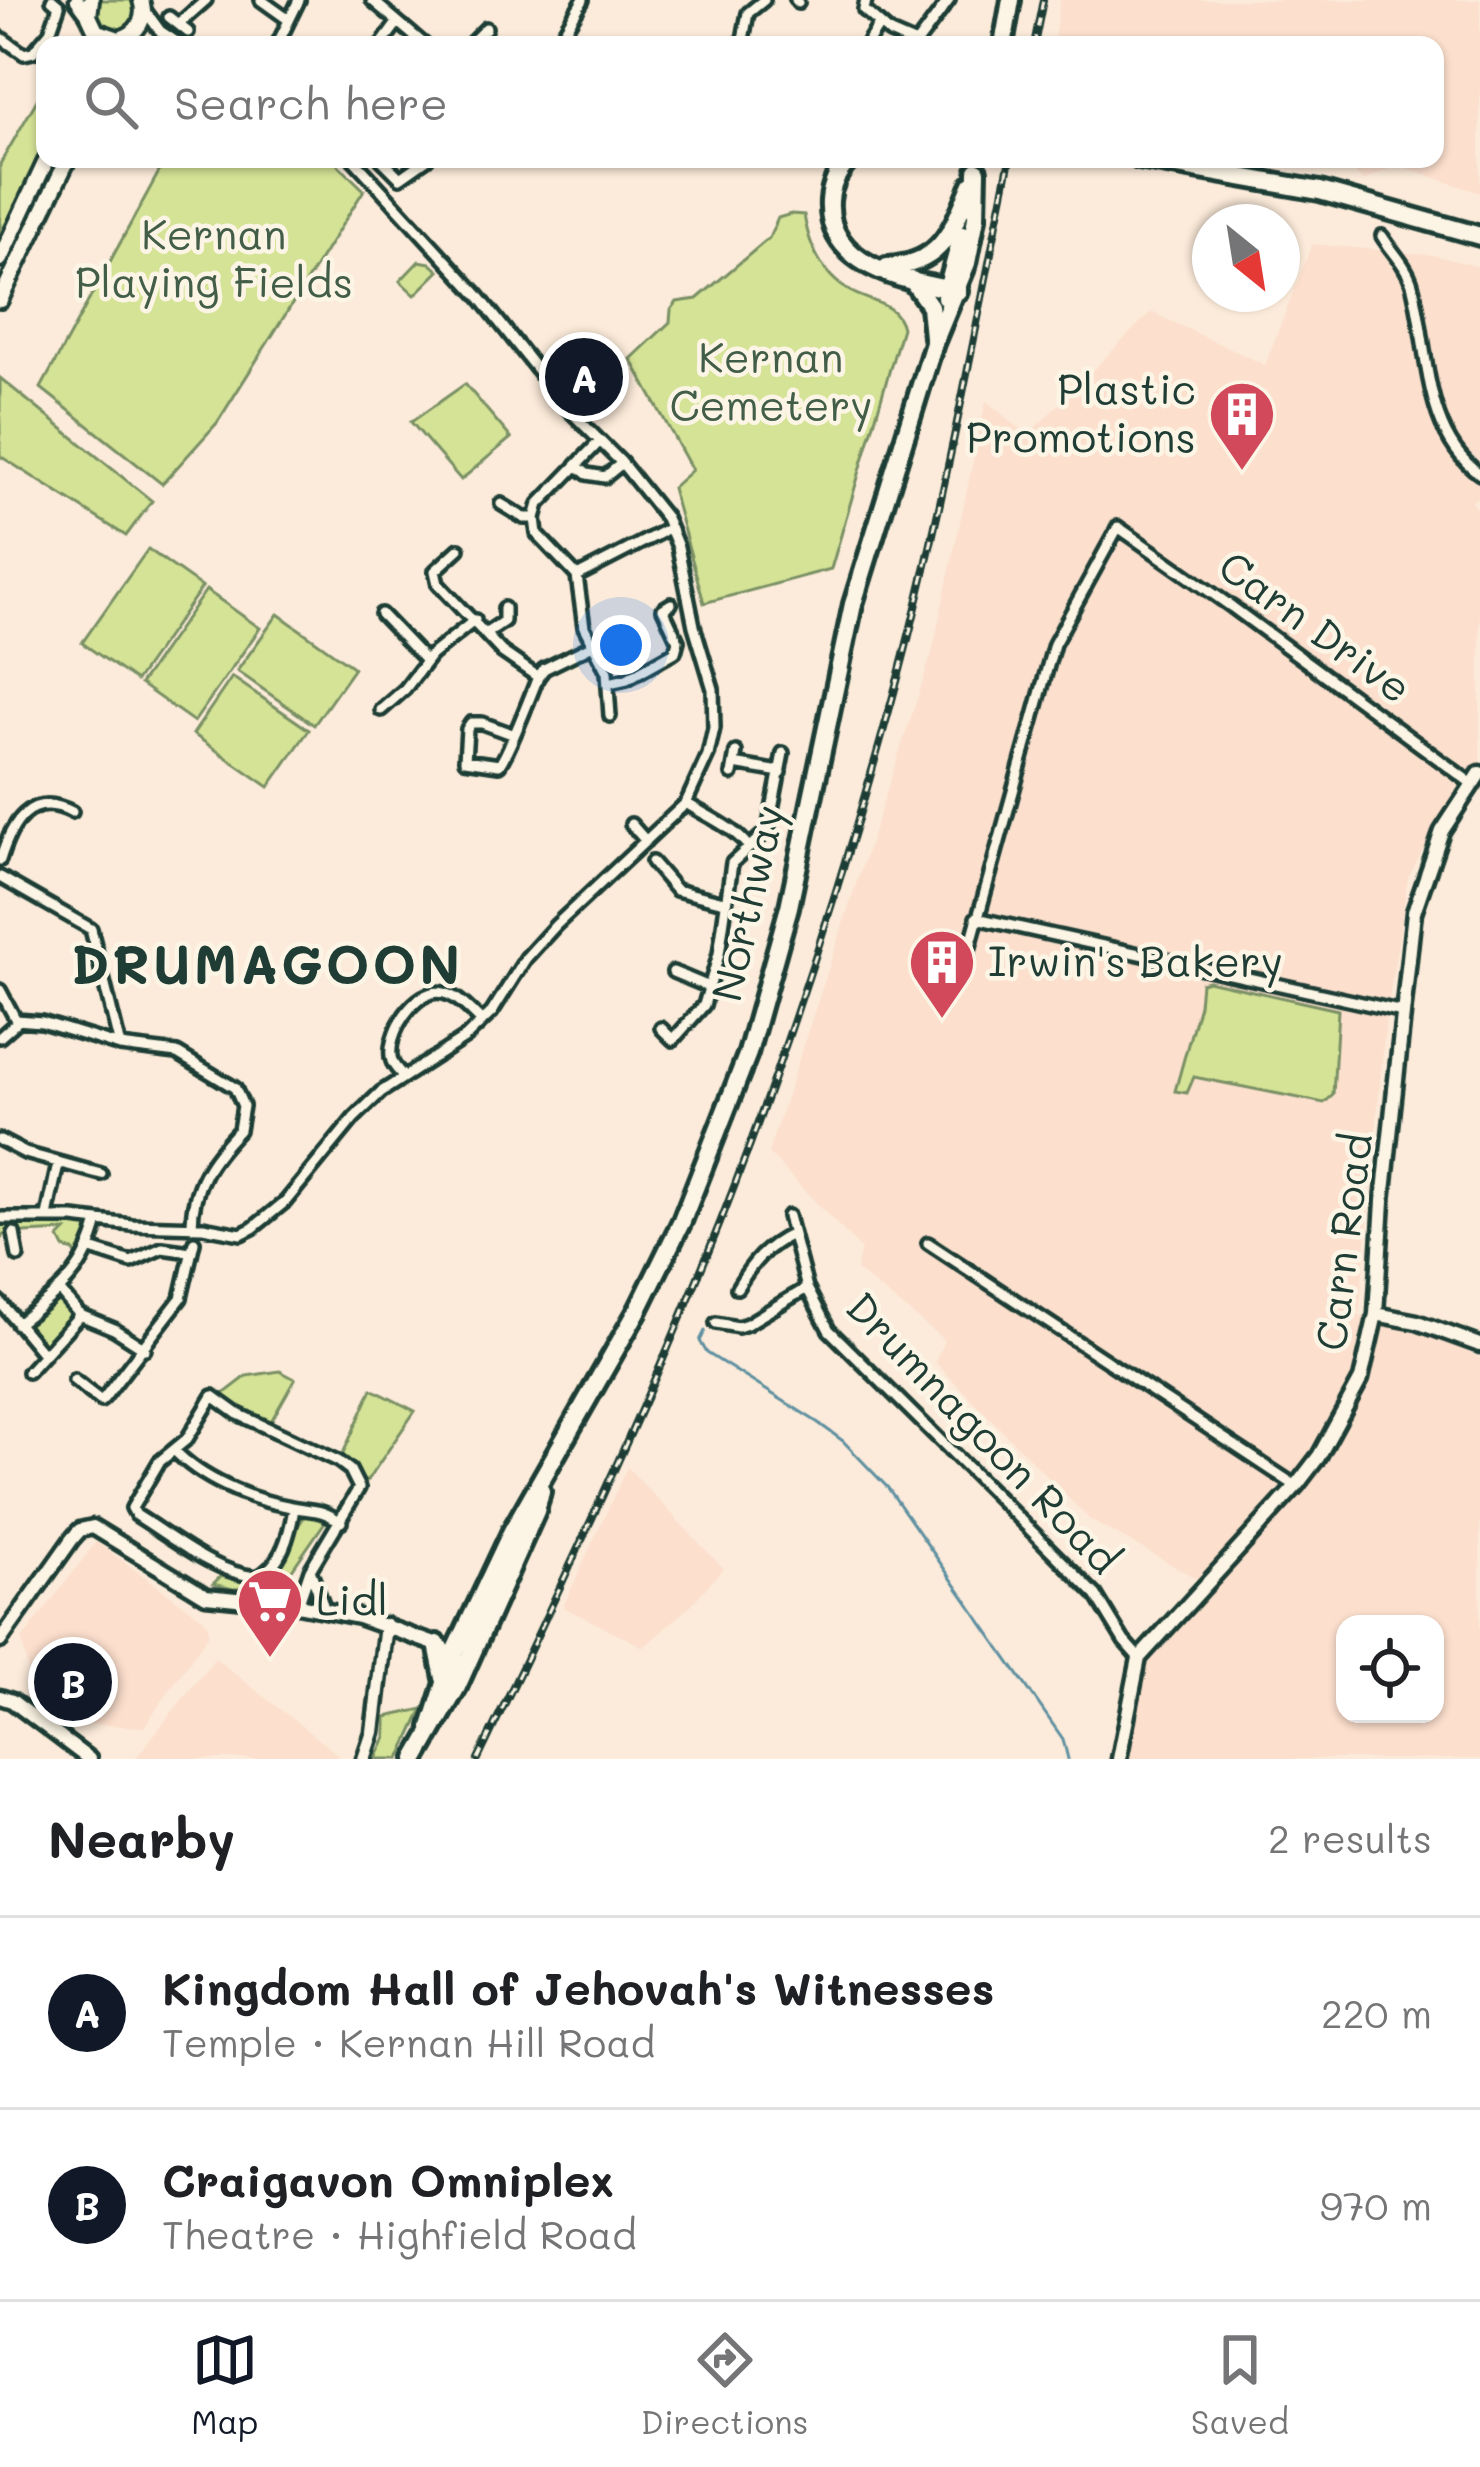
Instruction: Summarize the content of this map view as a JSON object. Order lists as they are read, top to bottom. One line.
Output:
{"streets":{"highway":["Northway"],"street":["Carn Drive","Carn Road","Drumnagoon Road"]},"crossings":[["Carn Drive","Carn Road"],["Carn Road","Drumnagoon Road"]],"districts":["DRUMAGOON"],"parks":["Kernan Playing Fields","Kernan Cemetery"],"places":{"building":["Plastic Promotions","Irwin's Bakery"],"supermarket":["Lidl"]},"north":"bottom right","page":{"search":"Search here","pins":["A","B"],"heading":["Nearby","2 results"],"list":[{"mark":"A","name":"Kingdom Hall of Jehovah's Witnesses","note":"Temple · Kernan Hill Road","value":"220 m"},{"mark":"B","name":"Craigavon Omniplex","note":"Theatre · Highfield Road","value":"970 m"}],"nav":["Map","Directions","Saved"]}}
